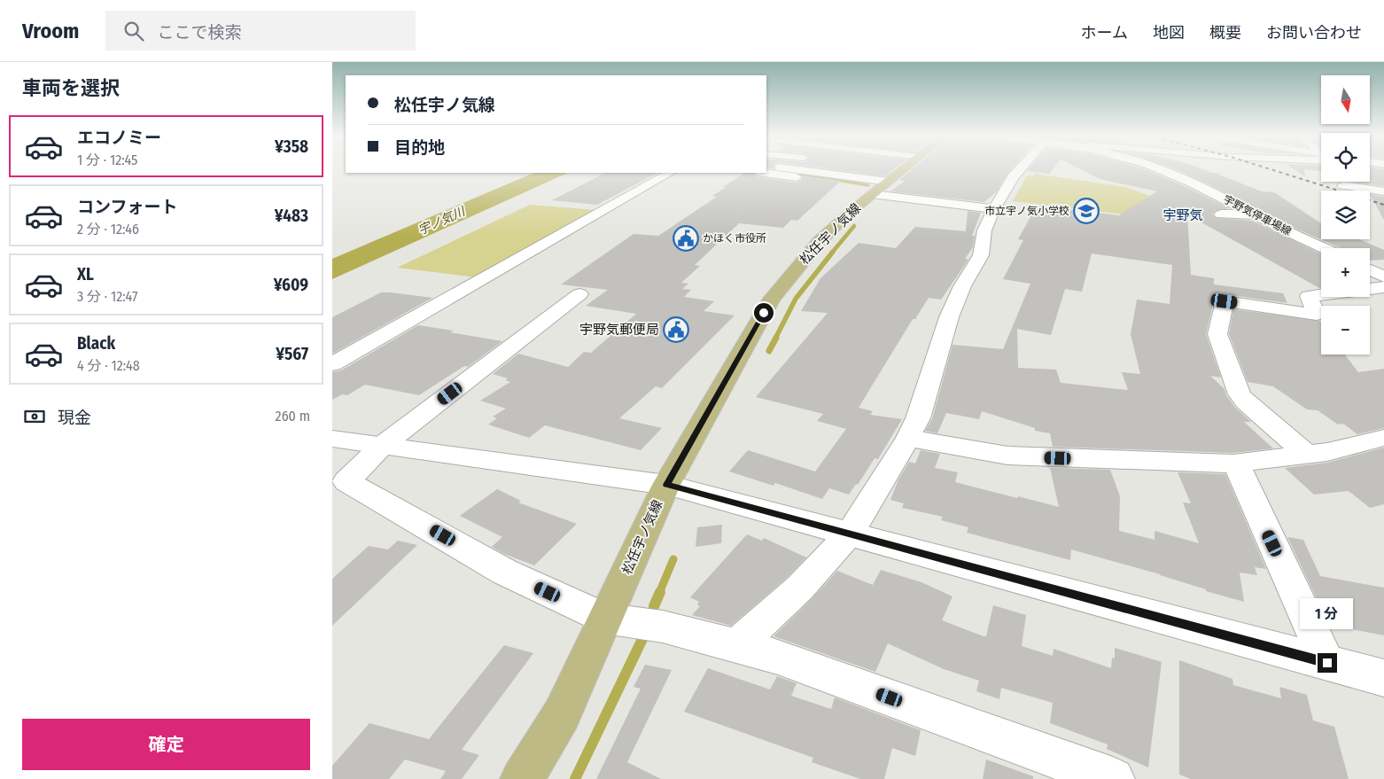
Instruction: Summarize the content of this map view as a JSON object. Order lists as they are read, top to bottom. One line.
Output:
{"streets":{"main road":["松任宇ノ気線"],"street":["宇野気停車場線"]},"districts":["宇野気"],"water":["宇ノ気川"],"places":{"school or university":["市立宇ノ気小学校"],"public building":["かほく市役所","宇野気郵便局"]},"north":"bottom","page":{"header":"Vroom","search":"ここで検索","nav":["ホーム","地図","概要","お問い合わせ"],"heading":"車両を選択","map_buttons":["+","−"],"banner":["松任宇ノ気線","目的地"],"list":[{"name":"エコノミー","note":"1 分 · 12:45","value":"¥358"},{"name":"コンフォート","note":"2 分 · 12:46","value":"¥483"},{"name":"XL","note":"3 分 · 12:47","value":"¥609"},{"name":"Black","note":"4 分 · 12:48","value":"¥567"}],"pay":["現金","260 m"],"bubble":"1 分","buttons":"確定"}}
